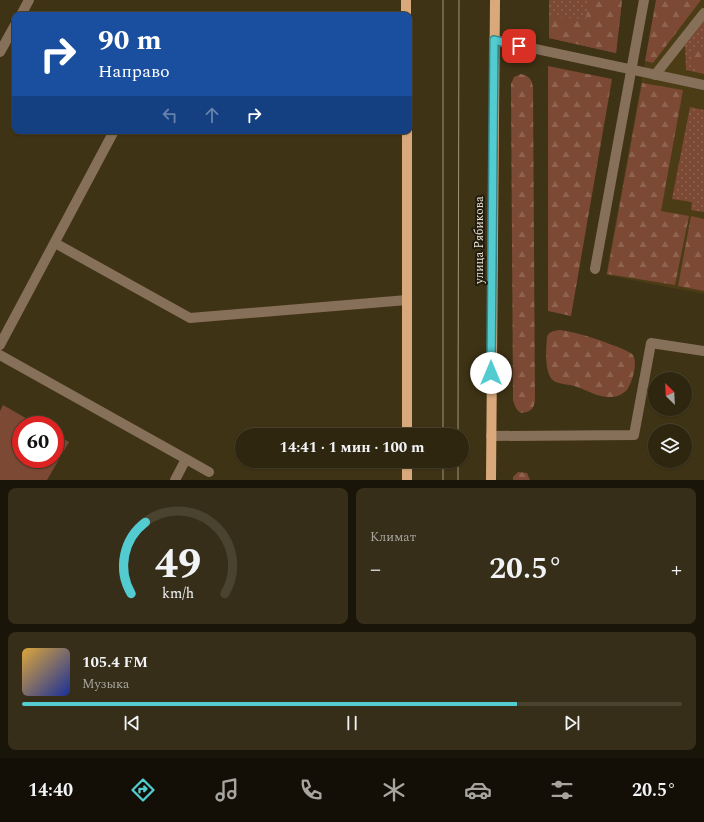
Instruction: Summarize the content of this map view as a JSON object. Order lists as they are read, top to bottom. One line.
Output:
{"streets":{"main road":["улица Рябикова"]},"north":"top left","page":{"turn":["90 m","Направо"],"limit":"60","trip":"14:41 · 1 мин · 100 m","tile":"Климат","heat":["−","20.5°","+"],"song":["105.4 FM","Музыка"],"tabs":["14:40","20.5°"],"gauge":["49","km/h"]}}
